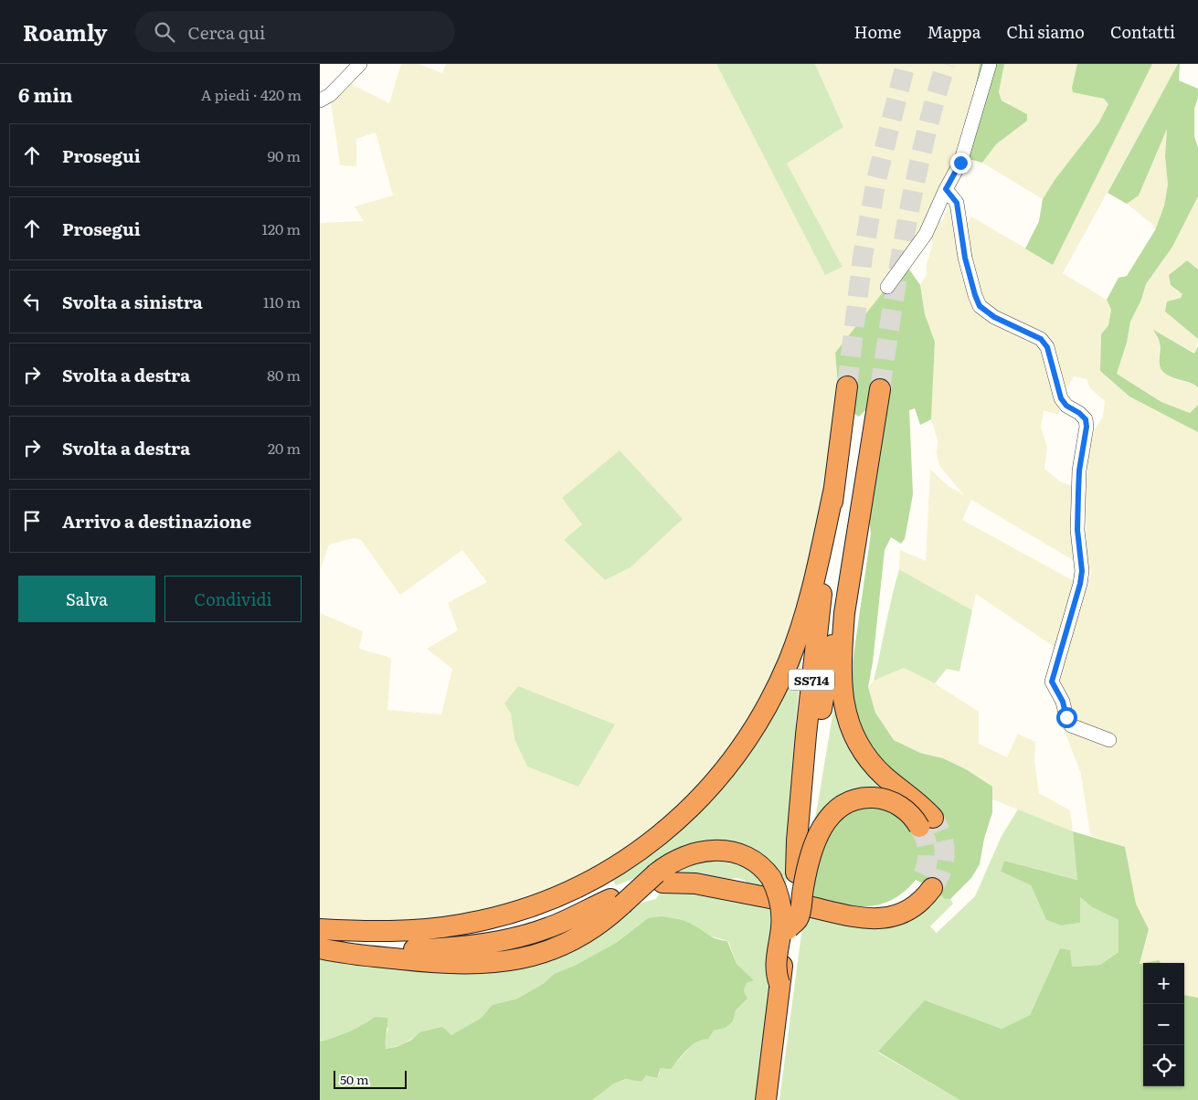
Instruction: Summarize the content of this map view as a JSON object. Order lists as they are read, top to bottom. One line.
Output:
{"streets":{"highway":["SS714"]},"scale_bar":"50 m","page":{"header":"Roamly","search":"Cerca qui","nav":["Home","Mappa","Chi siamo","Contatti"],"heading":["6 min","A piedi · 420 m"],"list":[["Prosegui","90 m"],["Prosegui","120 m"],["Svolta a sinistra","110 m"],["Svolta a destra","80 m"],["Svolta a destra","20 m"],"Arrivo a destinazione"],"buttons":["Salva","Condividi"],"map_buttons":["+","−"],"scale":"50 m"}}
